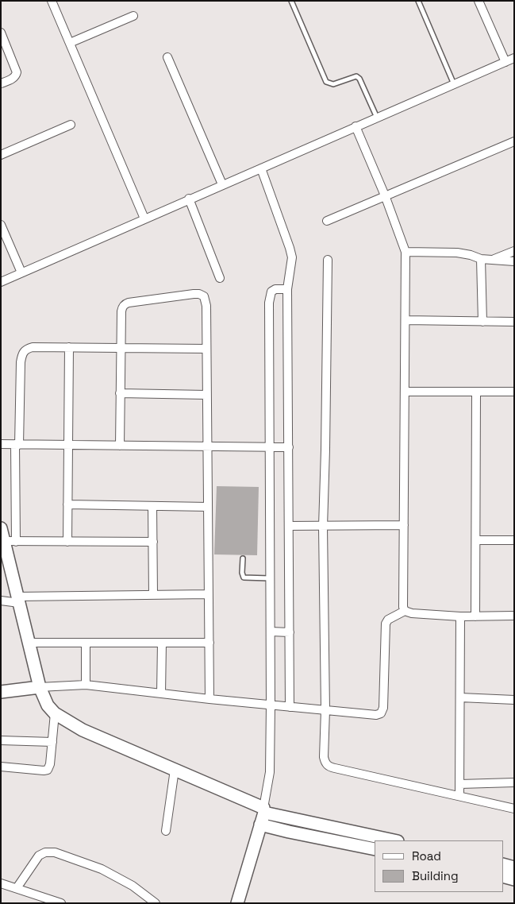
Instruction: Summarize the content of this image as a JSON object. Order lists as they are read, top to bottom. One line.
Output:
{"legend":["Road","Building"]}
